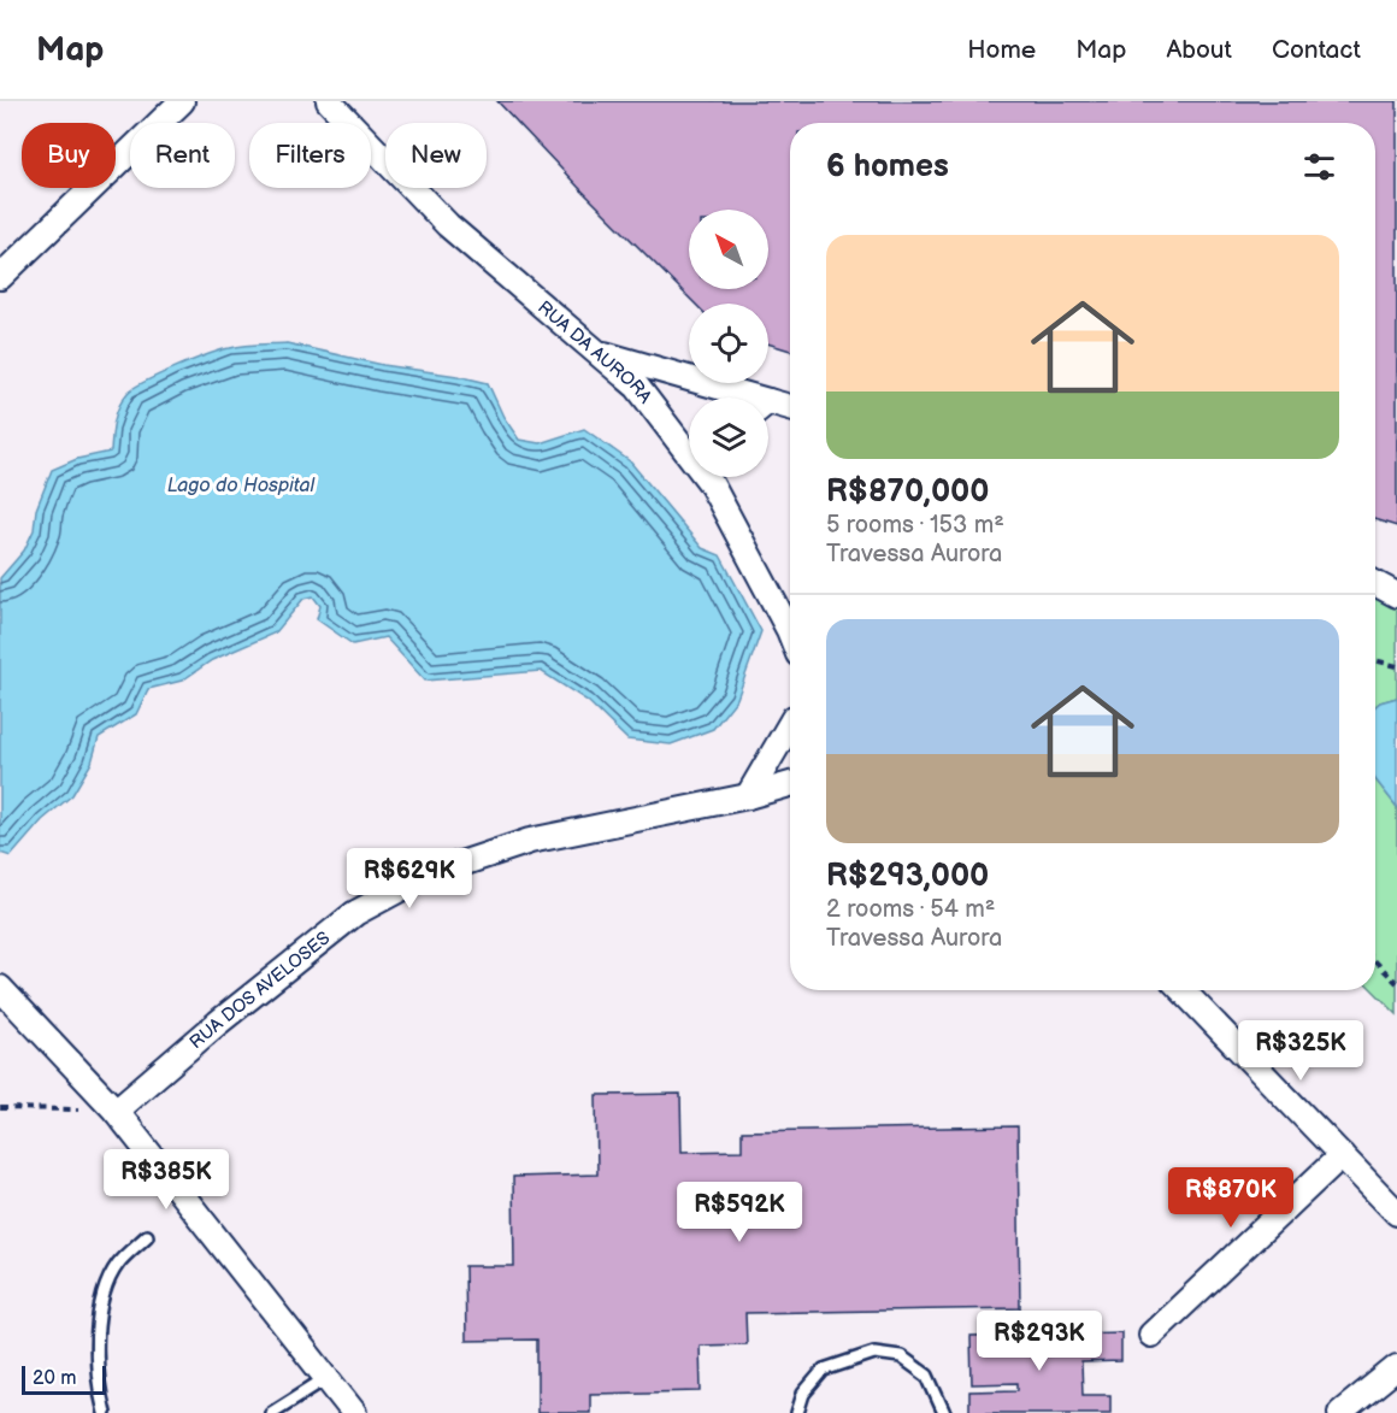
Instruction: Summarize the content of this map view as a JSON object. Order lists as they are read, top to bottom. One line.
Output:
{"streets":{"street":["RUA DA AURORA","RUA DOS AVELOSES"]},"water":["Lago do Hospital"],"scale_bar":"20 m","north":"top left","page":{"header":"Map","nav":["Home","Map","About","Contact"],"chip":["Buy","Rent","Filters","New"],"heading":"6 homes","list":[{"name":"R$870,000","note":"5 rooms · 153 m² · Travessa Aurora"},{"name":"R$293,000","note":"2 rooms · 54 m² · Travessa Aurora"}],"price":["R$629K","R$325K","R$385K","R$870K","R$592K","R$293K"],"scale":"20 m"}}
